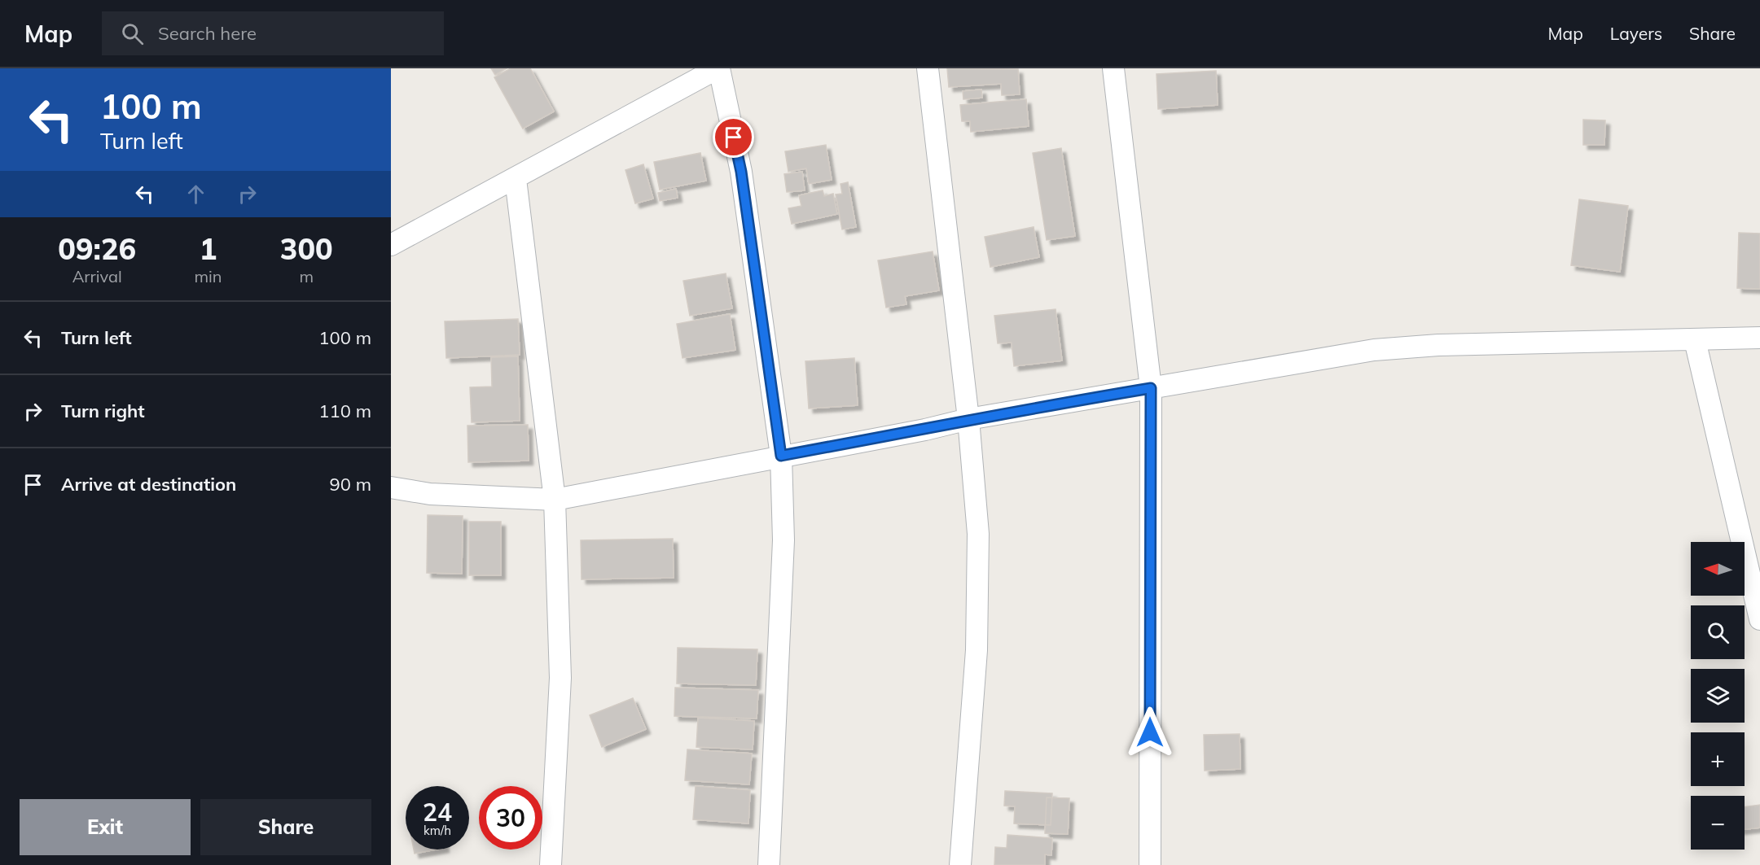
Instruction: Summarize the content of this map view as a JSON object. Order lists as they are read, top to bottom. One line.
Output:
{"north":"left","page":{"header":"Map","search":"Search here","nav":["Map","Layers","Share"],"turn":["100 m","Turn left"],"eta":["09:26","Arrival","1","min","300","m"],"list":[{"name":"Turn left","value":"100 m"},{"name":"Turn right","value":"110 m"},{"name":"Arrive at destination","value":"90 m"}],"map_buttons":["+","−"],"speed":"24 km/h","limit":"30","buttons":["Exit","Share"]}}
